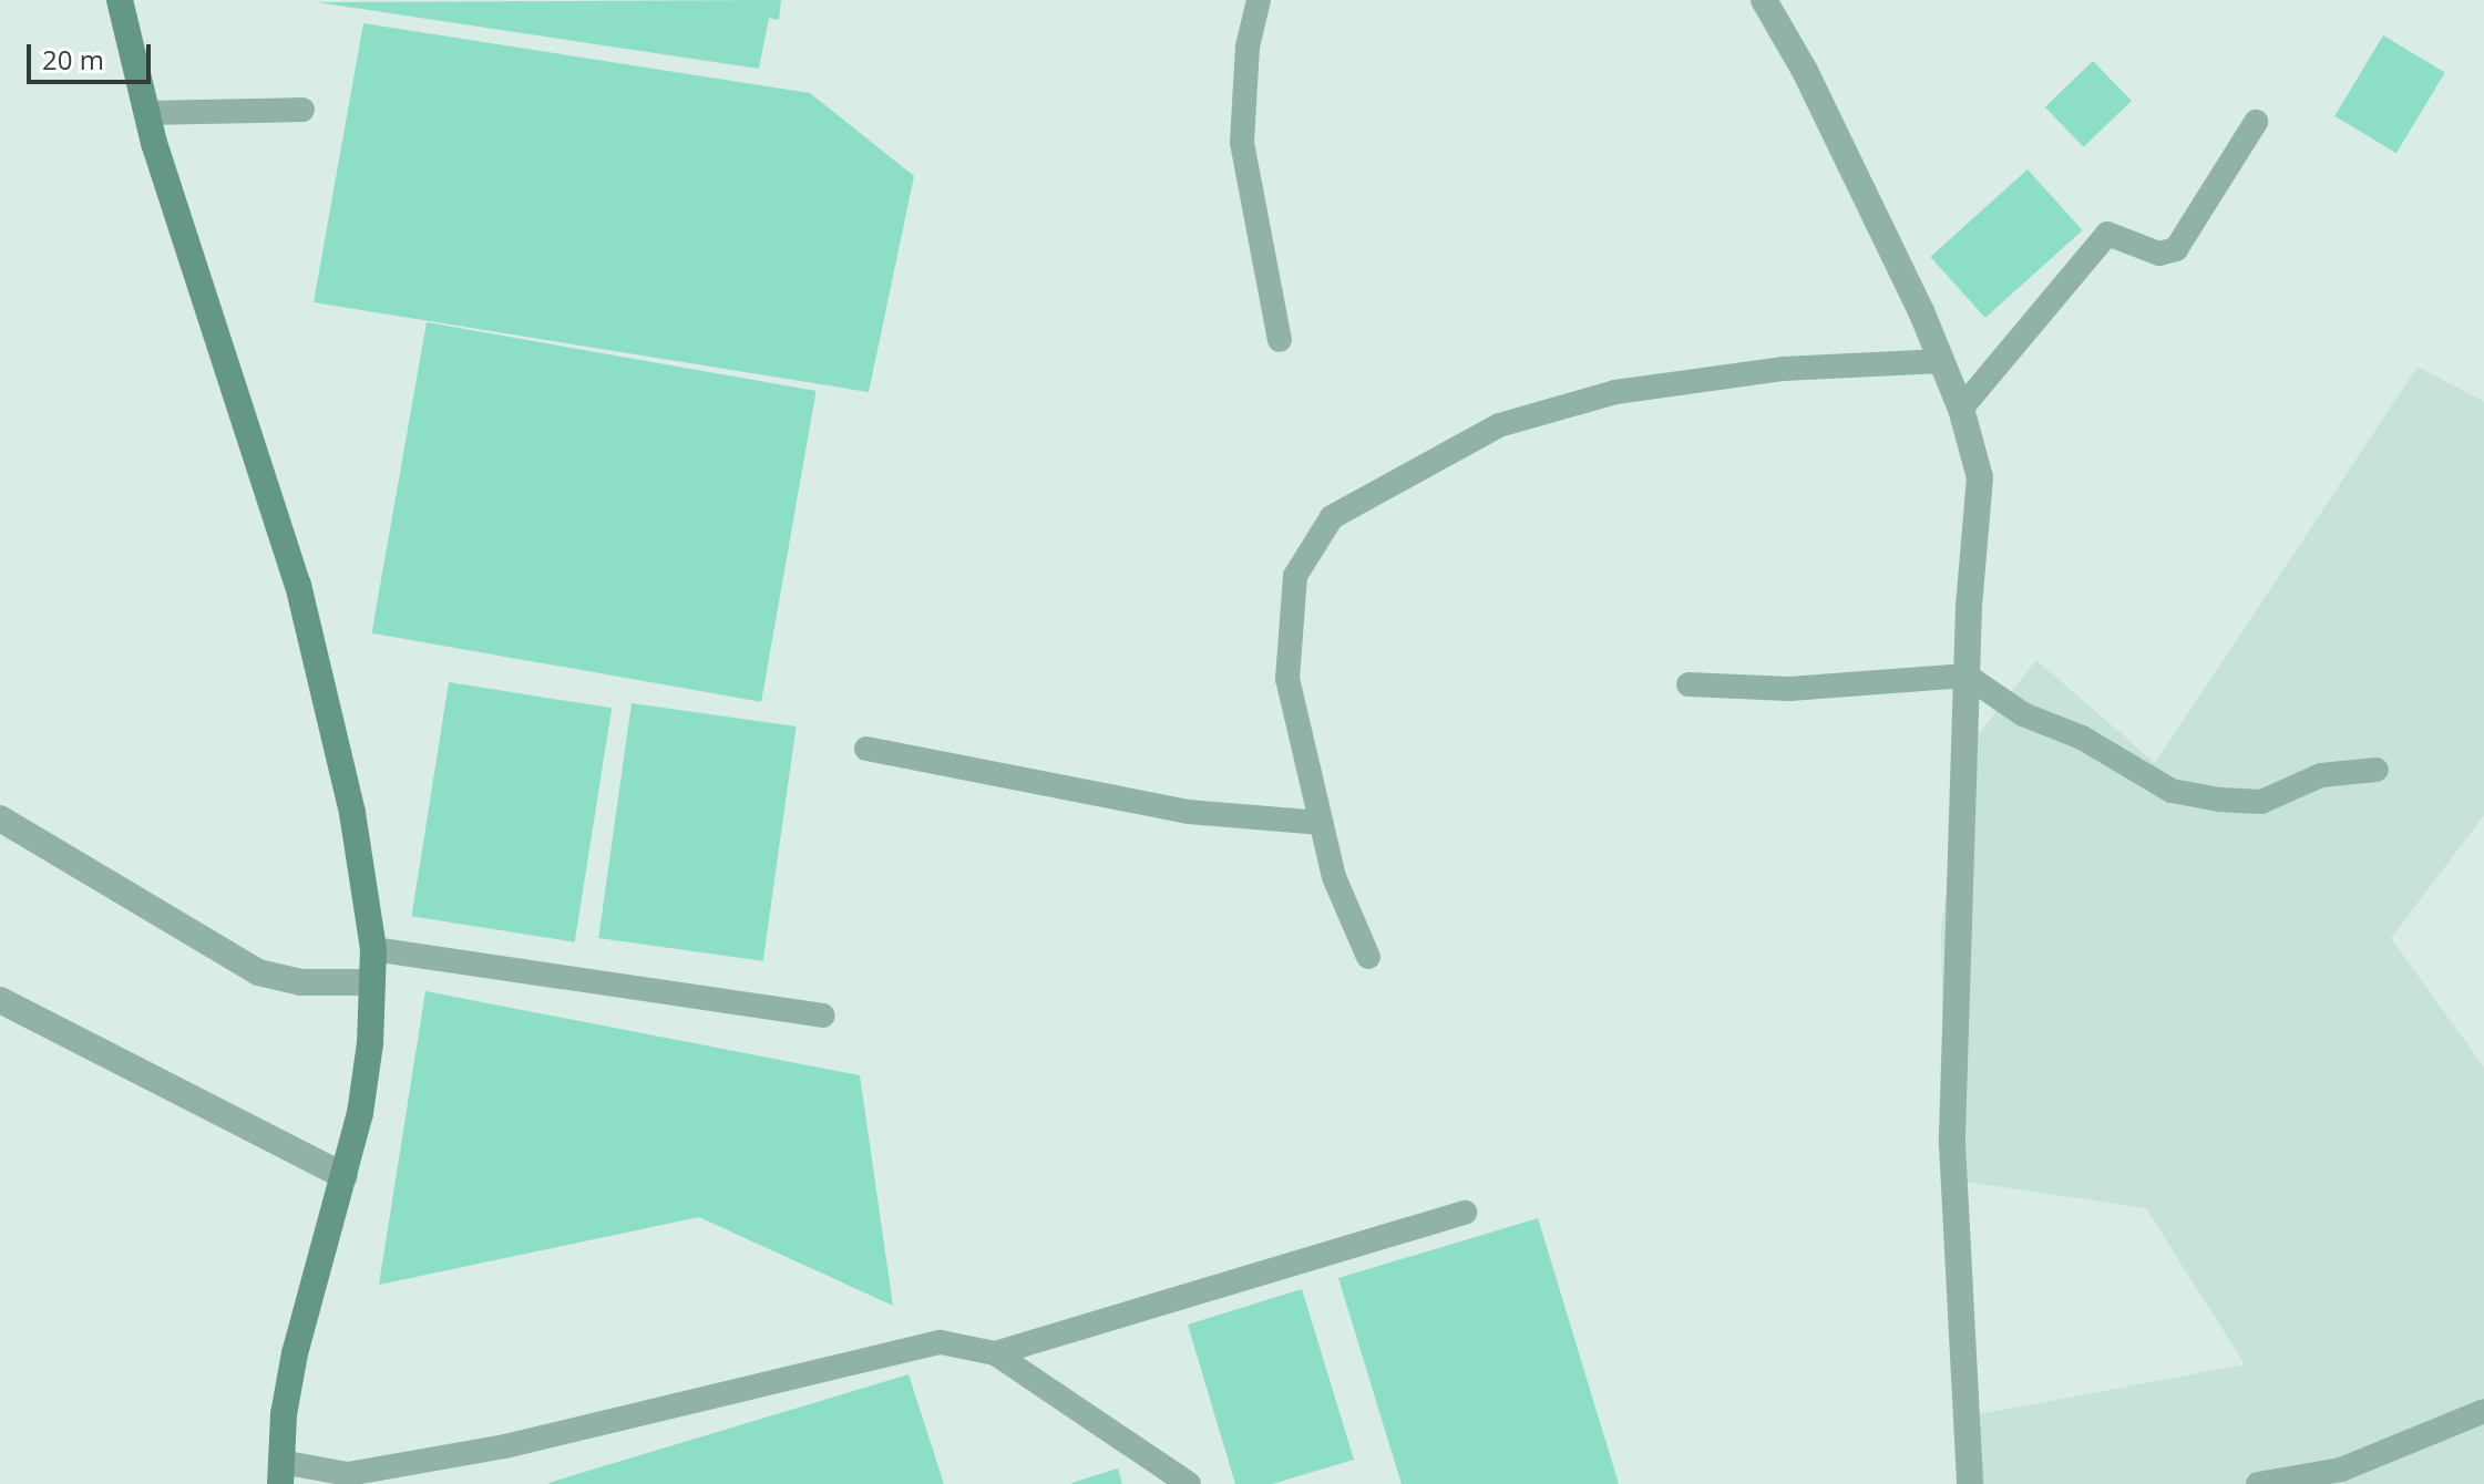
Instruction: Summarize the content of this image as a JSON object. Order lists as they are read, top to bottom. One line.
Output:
{"scale_bar":"20 m"}
